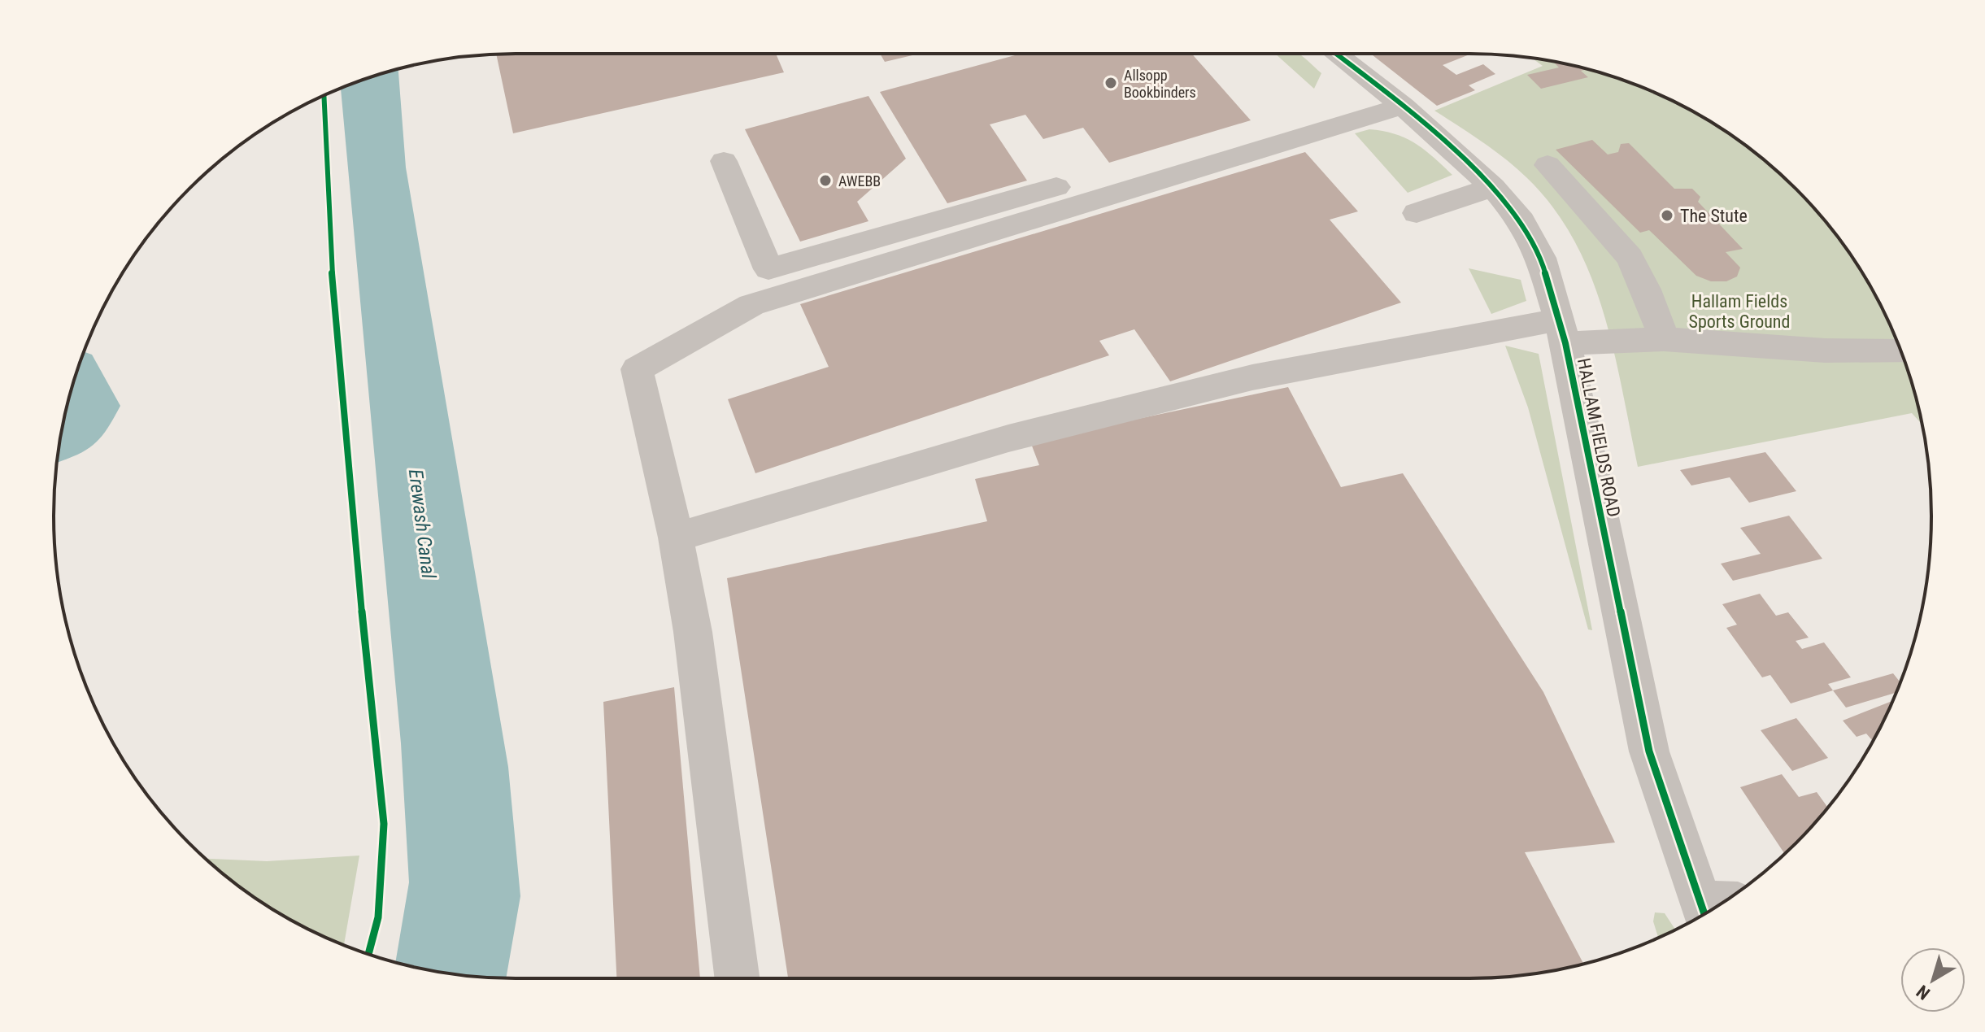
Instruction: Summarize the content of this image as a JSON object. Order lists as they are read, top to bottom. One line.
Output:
{"streets":{"street":["HALLAM FIELDS ROAD"]},"water":["Erewash Canal"],"parks":["Hallam Fields Sports Ground"],"places":["Allsopp Bookbinders","AWEBB","The Stute"],"north":"bottom left"}
